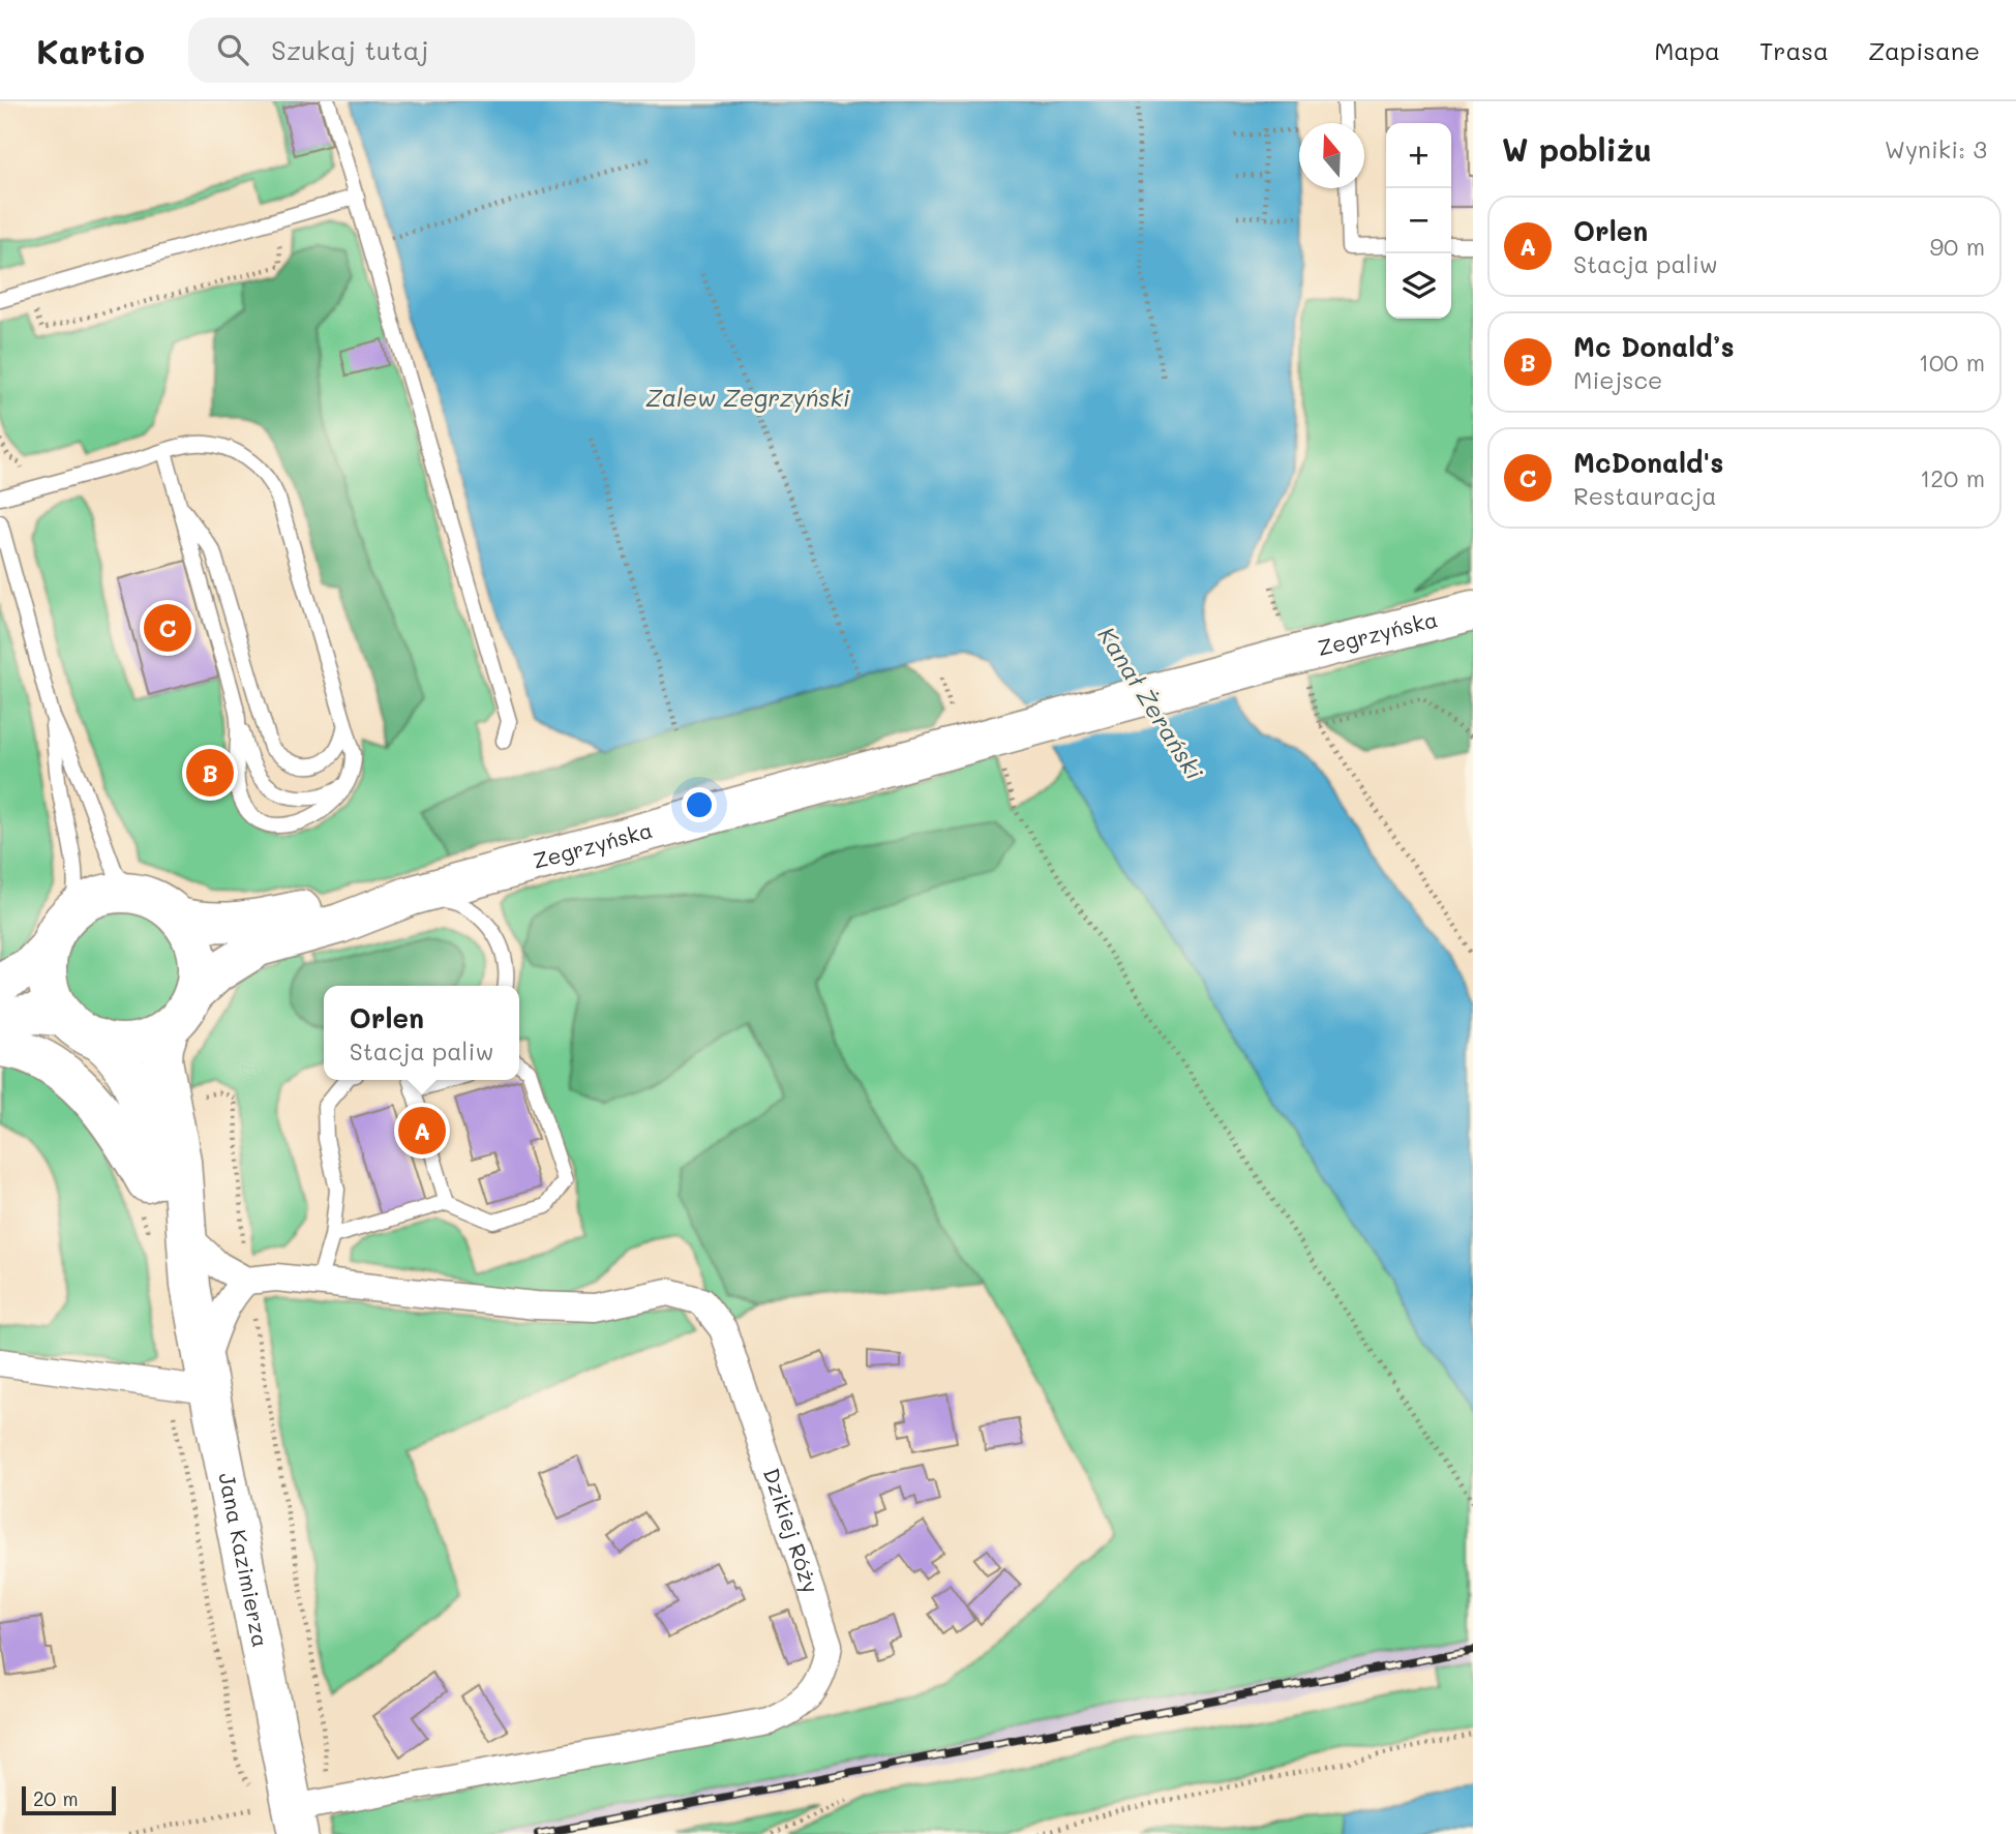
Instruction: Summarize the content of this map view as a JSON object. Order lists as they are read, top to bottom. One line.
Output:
{"streets":{"main road":["Zegrzyńska","Jana Kazimierza"],"street":["Dzikiej Róży"]},"crossings":[["Zegrzyńska","Jana Kazimierza"],["Dzikiej Róży","Jana Kazimierza"]],"water":["Zalew Zegrzyński","Kanał Żerański"],"scale_bar":"20 m","north":"top","page":{"header":"Kartio","search":"Szukaj tutaj","nav":["Mapa","Trasa","Zapisane"],"heading":["W pobliżu","Wyniki: 3"],"map_buttons":["+","−"],"list":[{"mark":"A","name":"Orlen","note":"Stacja paliw","value":"90 m"},{"mark":"B","name":"Mc Donald’s","note":"Miejsce","value":"100 m"},{"mark":"C","name":"McDonald's","note":"Restauracja","value":"120 m"}],"pins":["C","B","A"],"popup":["Orlen","Stacja paliw"],"scale":"20 m"}}
